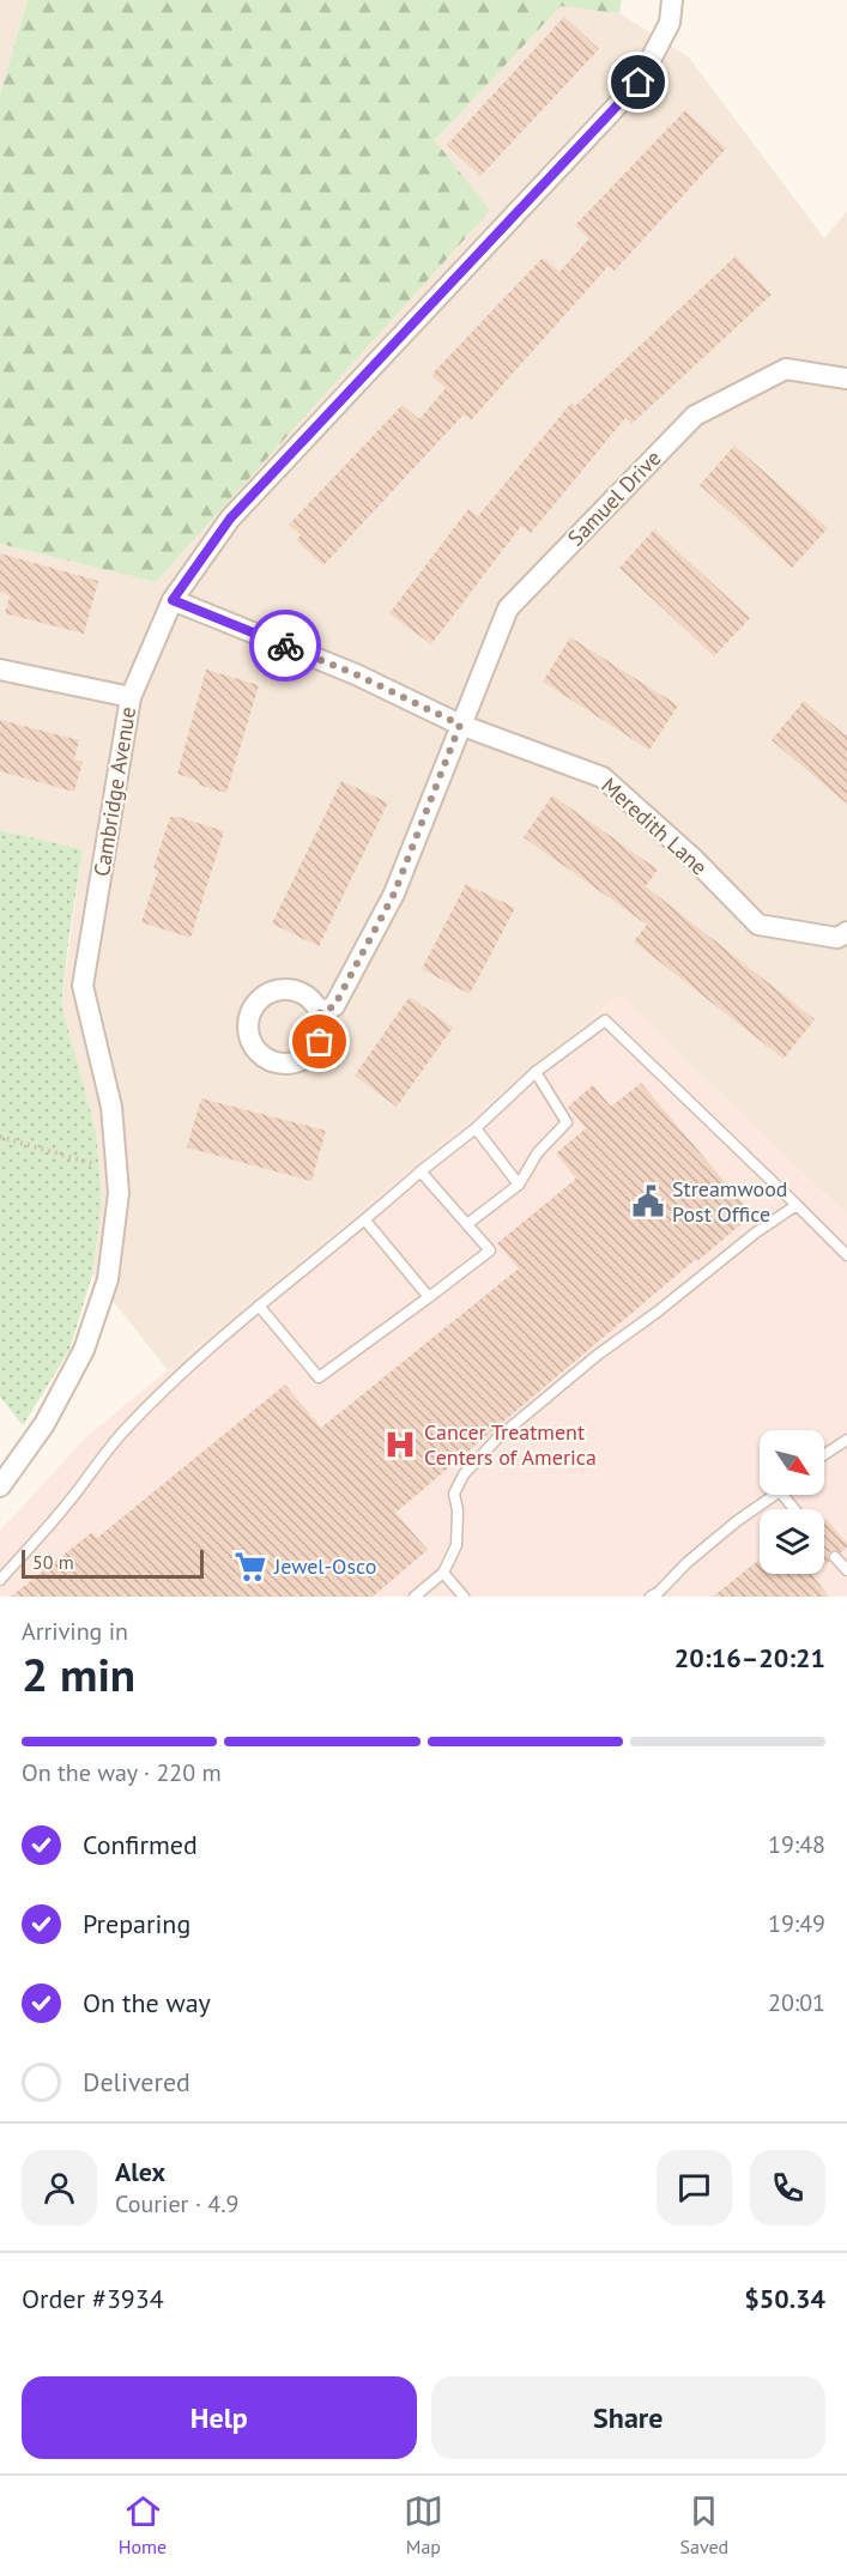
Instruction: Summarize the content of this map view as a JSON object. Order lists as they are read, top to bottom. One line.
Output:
{"streets":{"street":["Samuel Drive","Cambridge Avenue","Meredith Lane"]},"crossings":[["Samuel Drive","Meredith Lane"],["Cambridge Avenue","Meredith Lane"]],"places":{"public building":["Streamwood Post Office"],"hospital":["Cancer Treatment Centers of America"],"supermarket":["Jewel-Osco"]},"scale_bar":"50 m","north":"bottom right","page":{"scale":"50 m","heading":["2 min","Arriving in","20:16–20:21"],"panel":["Alex","Courier · 4.9","Order #3934","$50.34"],"bar":"On the way · 220 m","list":[["Confirmed","19:48"],["Preparing","19:49"],["On the way","20:01"],"Delivered"],"buttons":["Help","Share"],"tabs":["Home","Map","Saved"]}}
